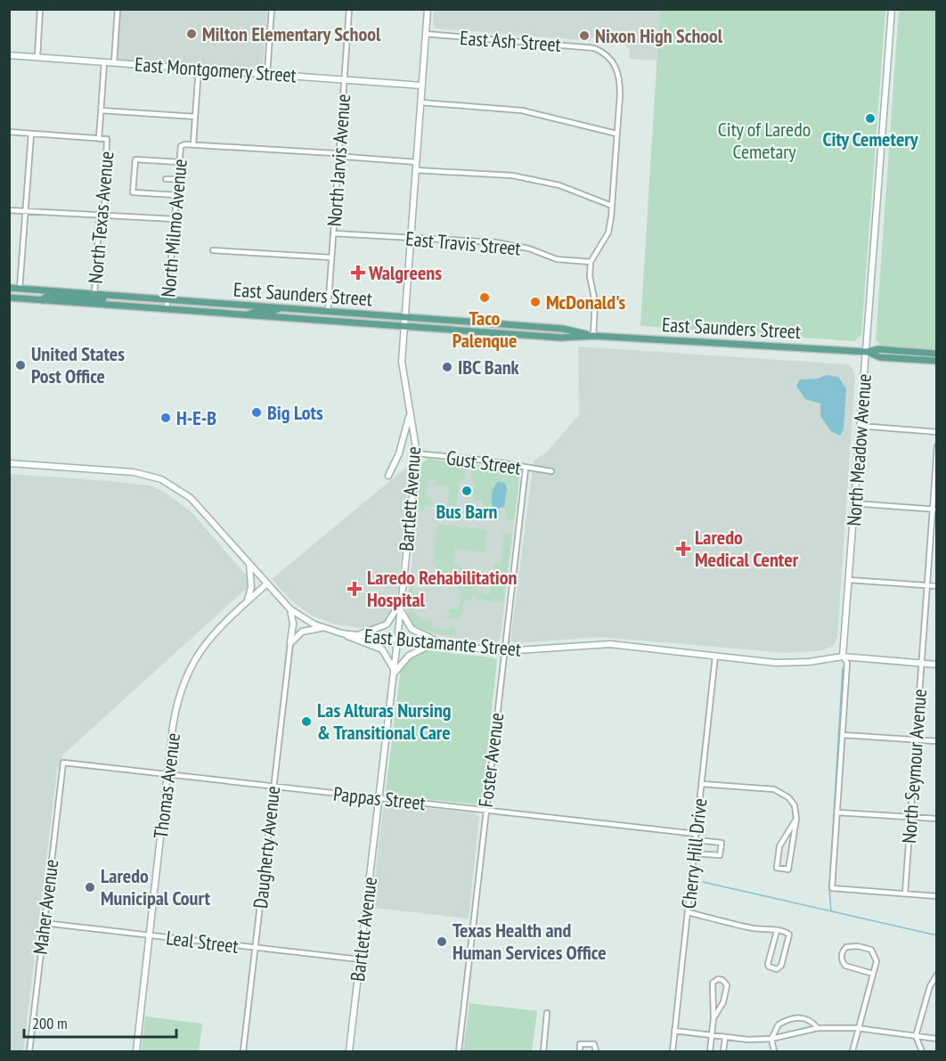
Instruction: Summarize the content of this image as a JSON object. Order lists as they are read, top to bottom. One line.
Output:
{"streets":{"main road":["East Montgomery Street","East Saunders Street","North Meadow Avenue","Bartlett Avenue","East Bustamante Street","Thomas Avenue"],"street":["East Ash Street","North Jarvis Avenue","North Texas Avenue","North Milmo Avenue","East Travis Street","Gust Street","Foster Avenue","North Seymour Avenue","Pappas Street","Daugherty Avenue","Cherry Hill Drive","Maher Avenue","Leal Street"]},"crossings":[["East Ash Street","Bartlett Avenue"],["East Montgomery Street","North Jarvis Avenue"],["East Montgomery Street","North Texas Avenue"],["East Montgomery Street","Bartlett Avenue"],["North Jarvis Avenue","East Travis Street"],["North Jarvis Avenue","East Saunders Street"],["North Texas Avenue","East Saunders Street"],["North Milmo Avenue","East Saunders Street"],["East Travis Street","Bartlett Avenue"],["East Saunders Street","North Meadow Avenue"],["East Saunders Street","Bartlett Avenue"],["North Meadow Avenue","East Bustamante Street"],["North Meadow Avenue","North Seymour Avenue"],["Gust Street","Bartlett Avenue"],["Gust Street","Foster Avenue"],["Bartlett Avenue","East Bustamante Street"],["Bartlett Avenue","Pappas Street"],["Bartlett Avenue","Leal Street"],["East Bustamante Street","Foster Avenue"],["East Bustamante Street","North Seymour Avenue"],["East Bustamante Street","Thomas Avenue"],["East Bustamante Street","Cherry Hill Drive"],["Foster Avenue","Pappas Street"],["Thomas Avenue","Pappas Street"],["Thomas Avenue","Leal Street"],["Pappas Street","Daugherty Avenue"],["Pappas Street","Cherry Hill Drive"],["Pappas Street","Maher Avenue"],["Daugherty Avenue","Leal Street"],["Maher Avenue","Leal Street"]],"parks":["City of Laredo Cemetary"],"places":{"other":["Milton Elementary School","Nixon High School","City Cemetery","Taco Palenque","McDonald's","United States Post Office","IBC Bank","Big Lots","H-E-B","Bus Barn","Las Alturas Nursing & Transitional Care","Laredo Municipal Court","Texas Health and Human Services Office"],"health":["Walgreens","Laredo Medical Center","Laredo Rehabilitation Hospital"]},"scale_bar":"200 m"}
